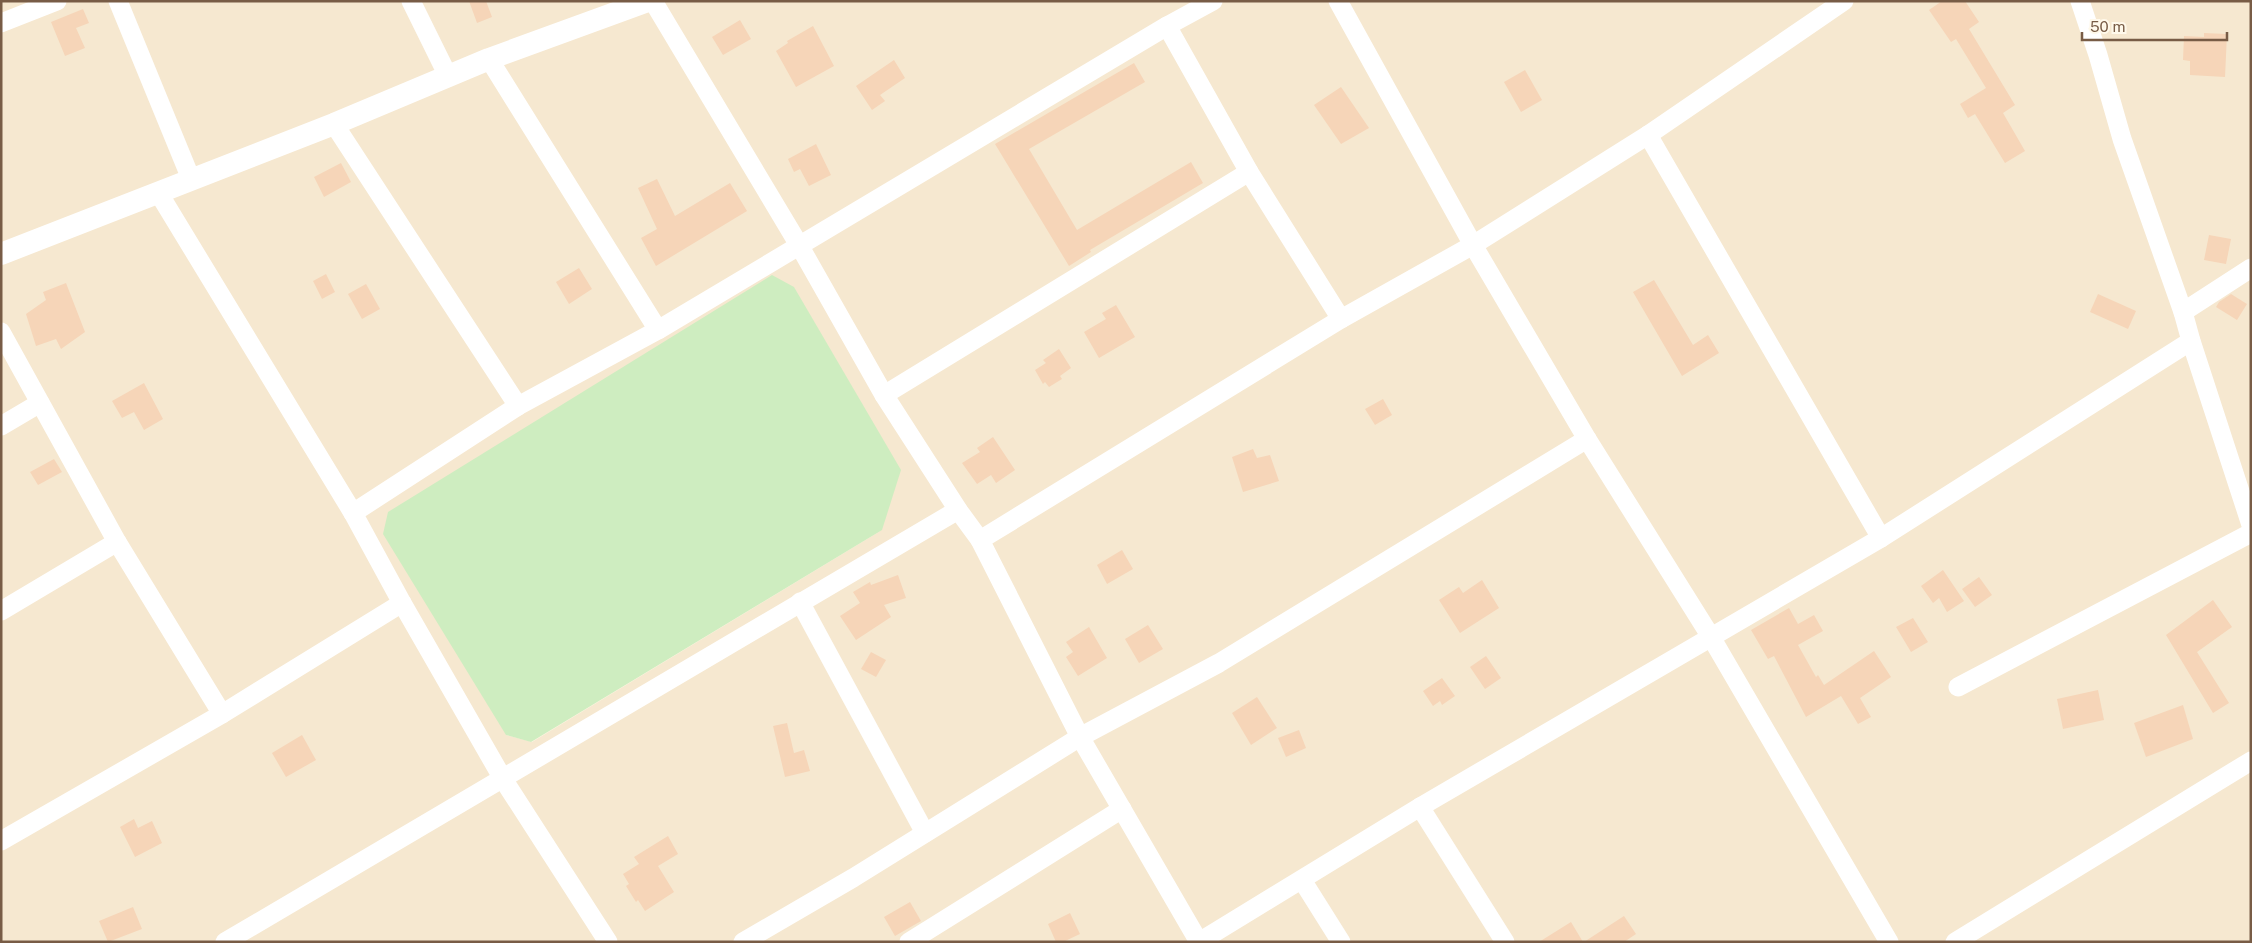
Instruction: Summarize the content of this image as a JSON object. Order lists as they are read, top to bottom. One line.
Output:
{"scale_bar":"50 m"}
